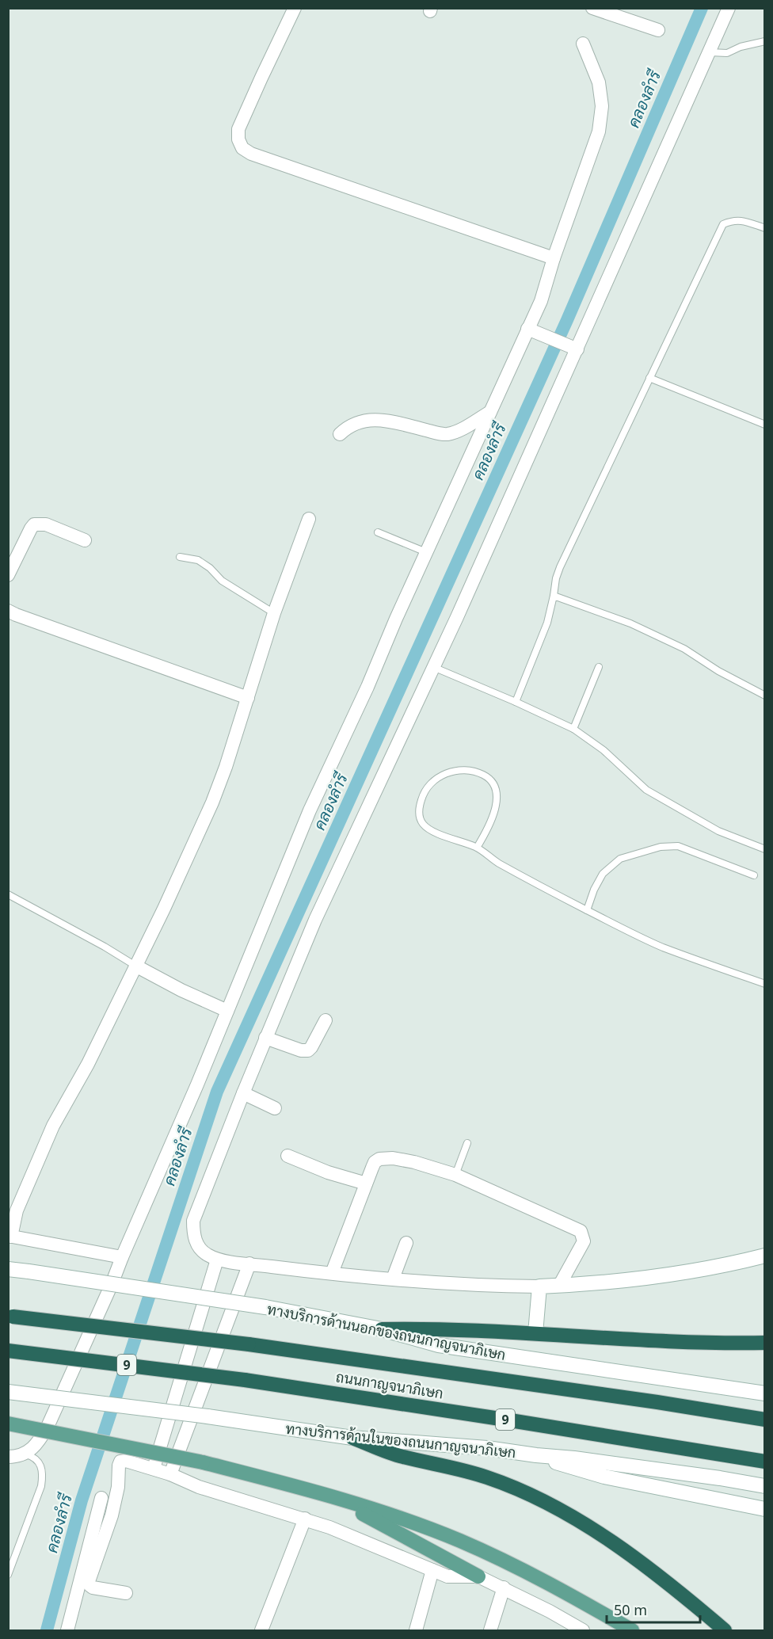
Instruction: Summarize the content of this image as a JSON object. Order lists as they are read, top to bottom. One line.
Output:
{"streets":{"highway":["9","ถนนกาญจนาภิเษก"],"main road":["ทางบริการด้านนอกของถนนกาญจนาภิเษก","ทางบริการด้านในของถนนกาญจนาภิเษก"]},"water":["คลองลำรี"],"scale_bar":"50 m"}
